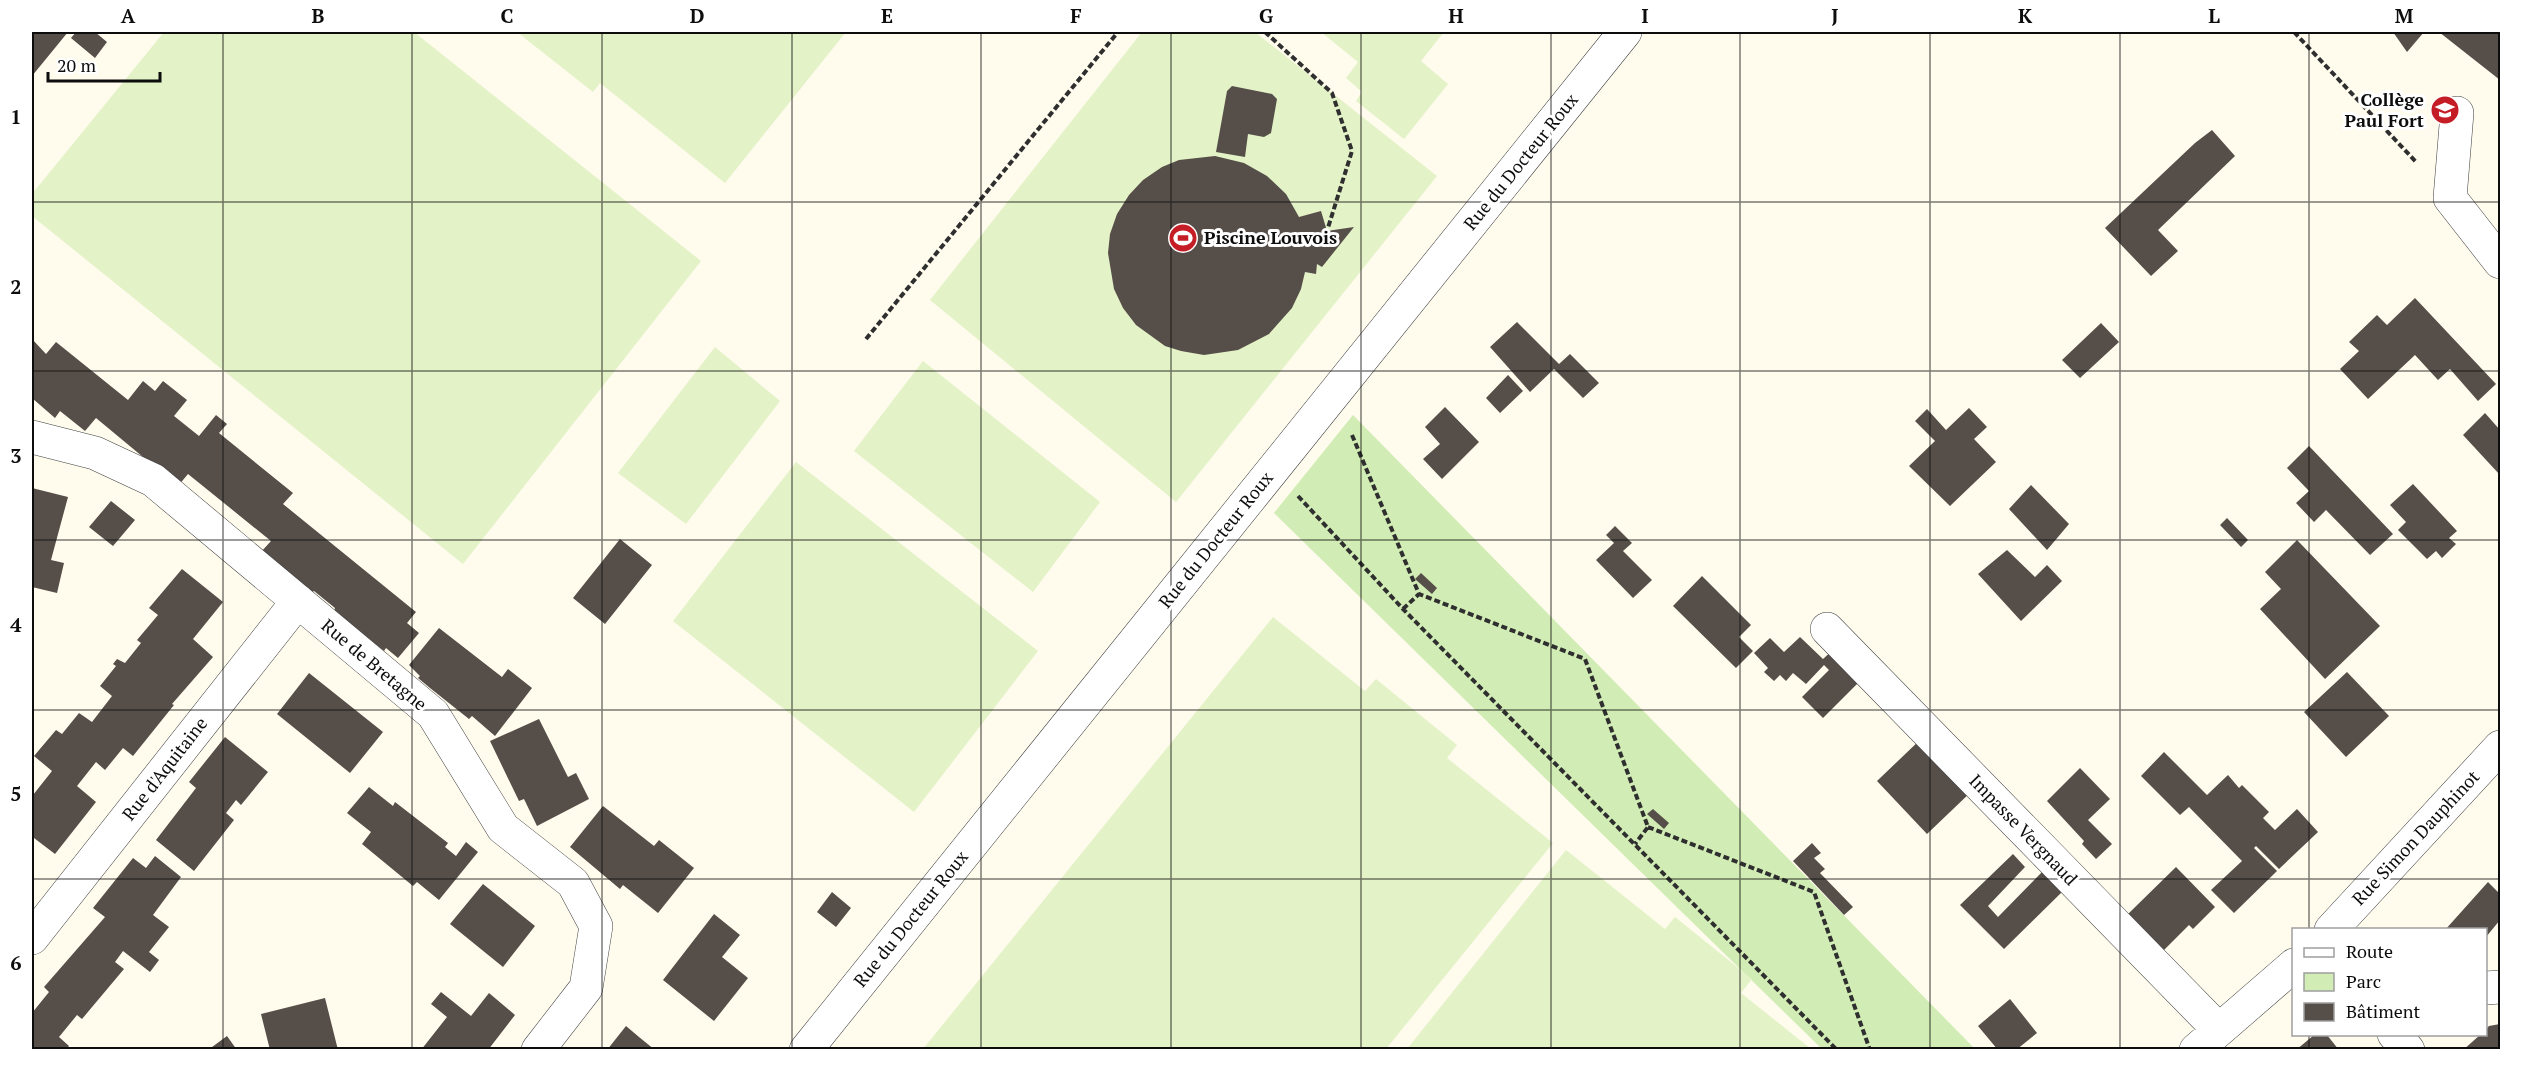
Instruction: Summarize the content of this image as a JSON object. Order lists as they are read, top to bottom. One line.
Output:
{"streets":{"street":["Rue du Docteur Roux","Rue de Bretagne","Rue d'Aquitaine","Impasse Vergnaud","Rue Simon Dauphinot"]},"crossings":[["Rue de Bretagne","Rue d'Aquitaine"]],"places":{"school or university":["Collège Paul Fort"],"sports":["Piscine Louvois"]},"legend":["Route","Parc","Bâtiment"],"scale_bar":"20 m","grid":{"columns":["A","B","C","D","E","F","G","H","I","J","K","L","M"],"rows":["1","2","3","4","5","6"]}}
